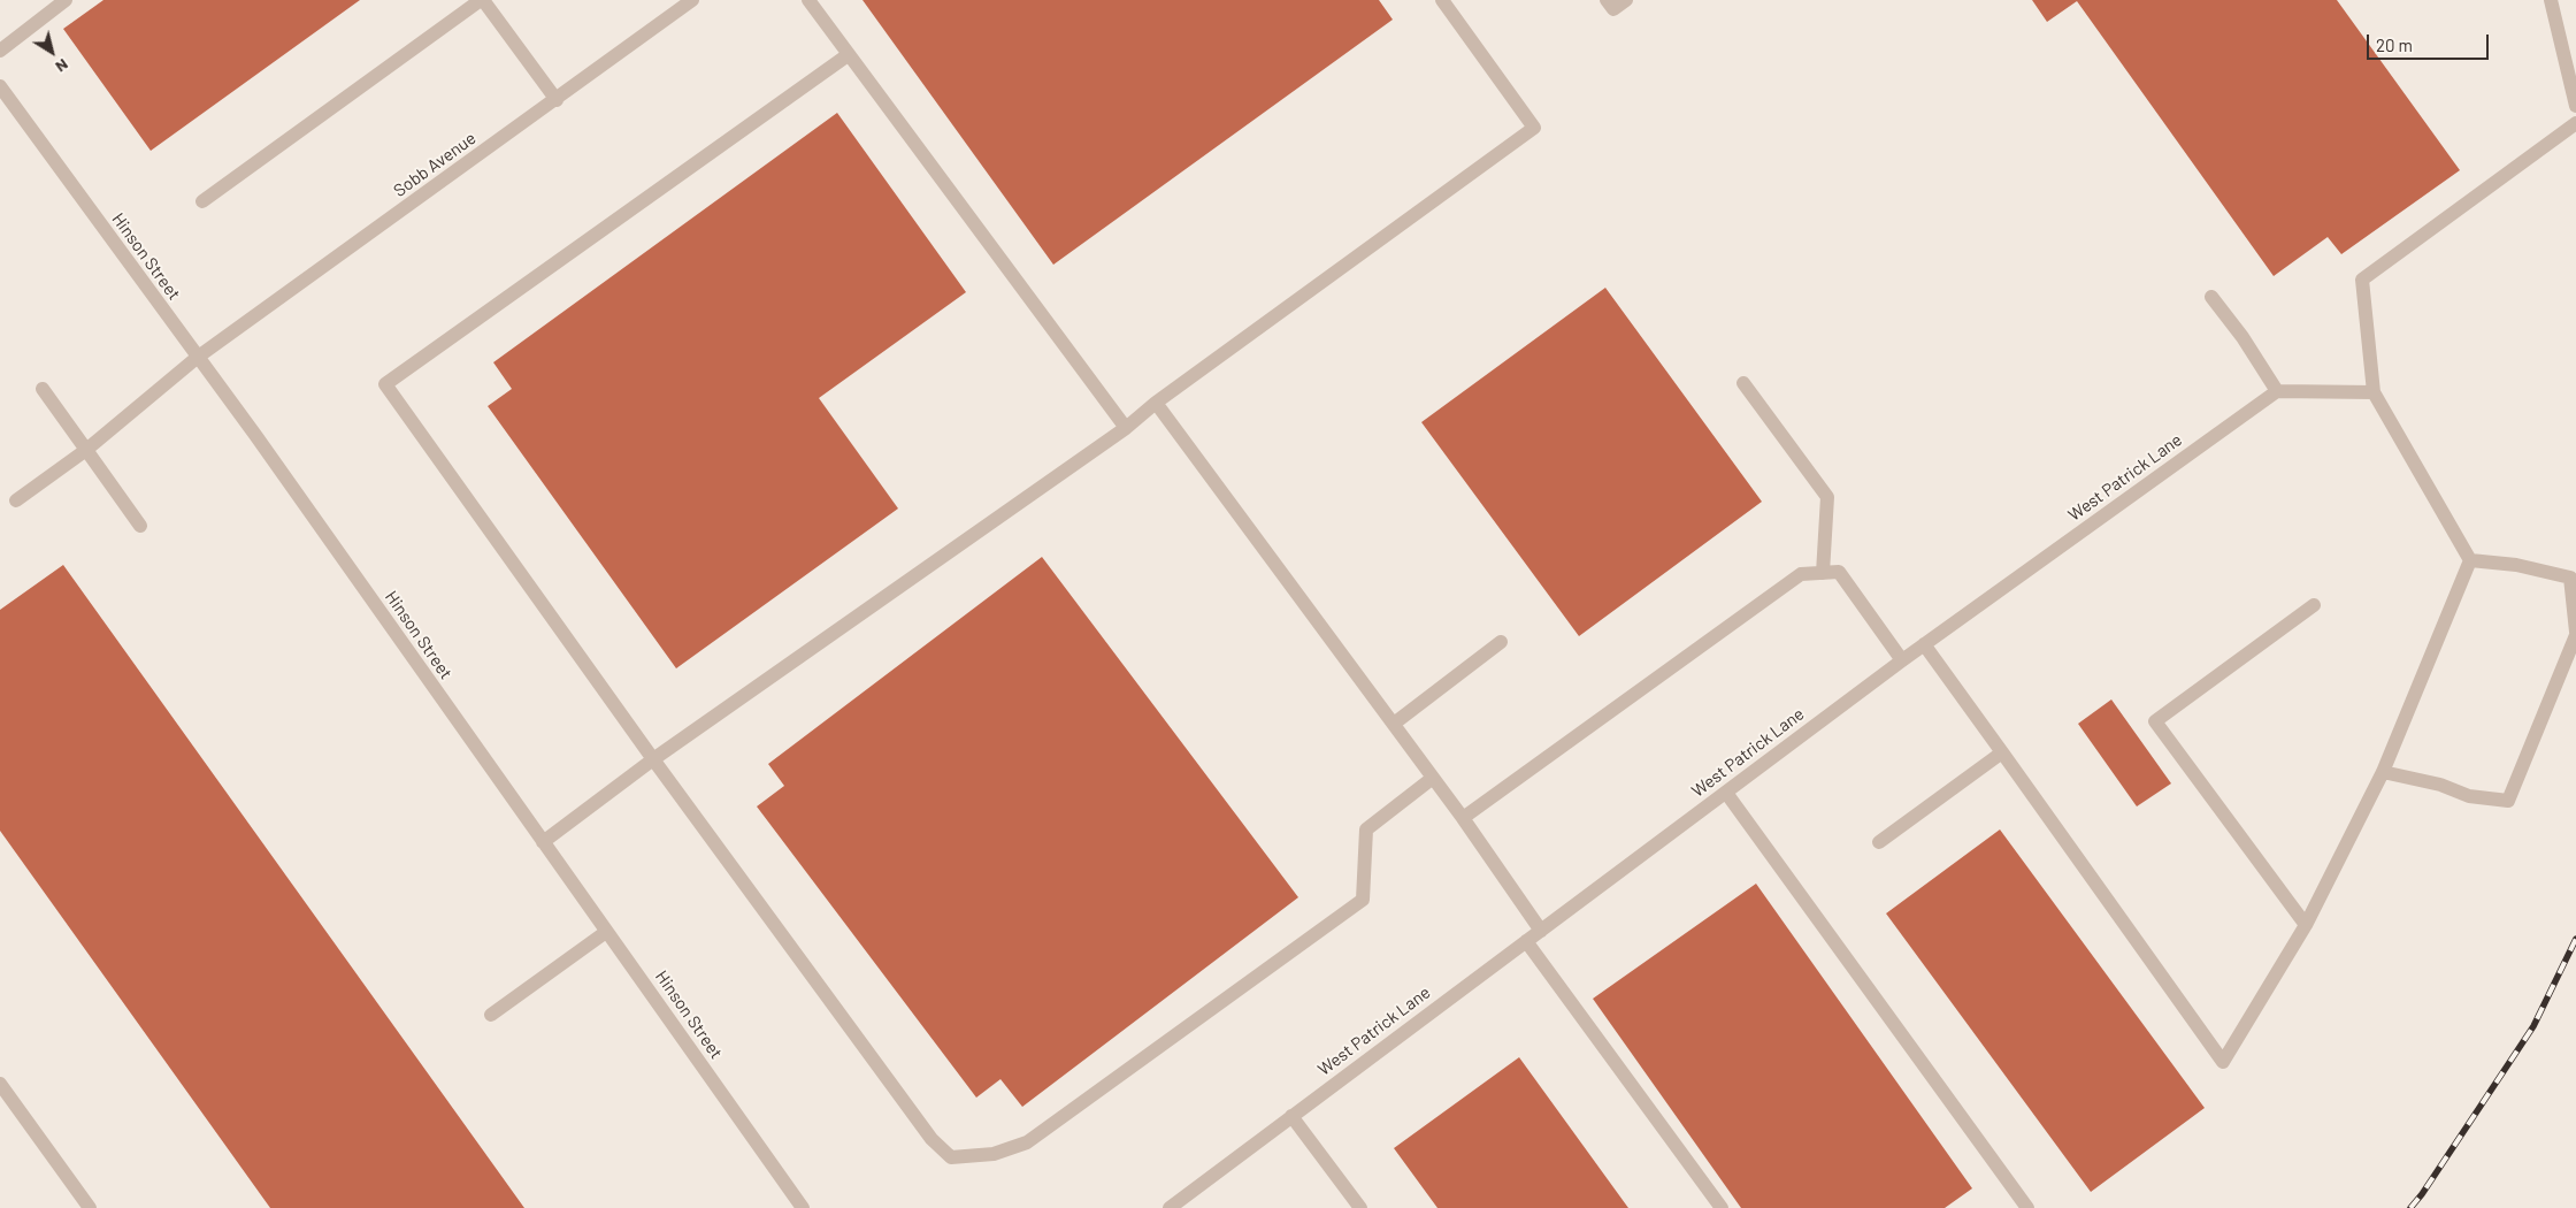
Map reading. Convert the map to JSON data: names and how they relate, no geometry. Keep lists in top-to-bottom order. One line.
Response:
{"streets":{"street":["Sobb Avenue","Hinson Street","West Patrick Lane"]},"crossings":[["Sobb Avenue","Hinson Street"]],"scale_bar":"20 m","north":"bottom right"}
